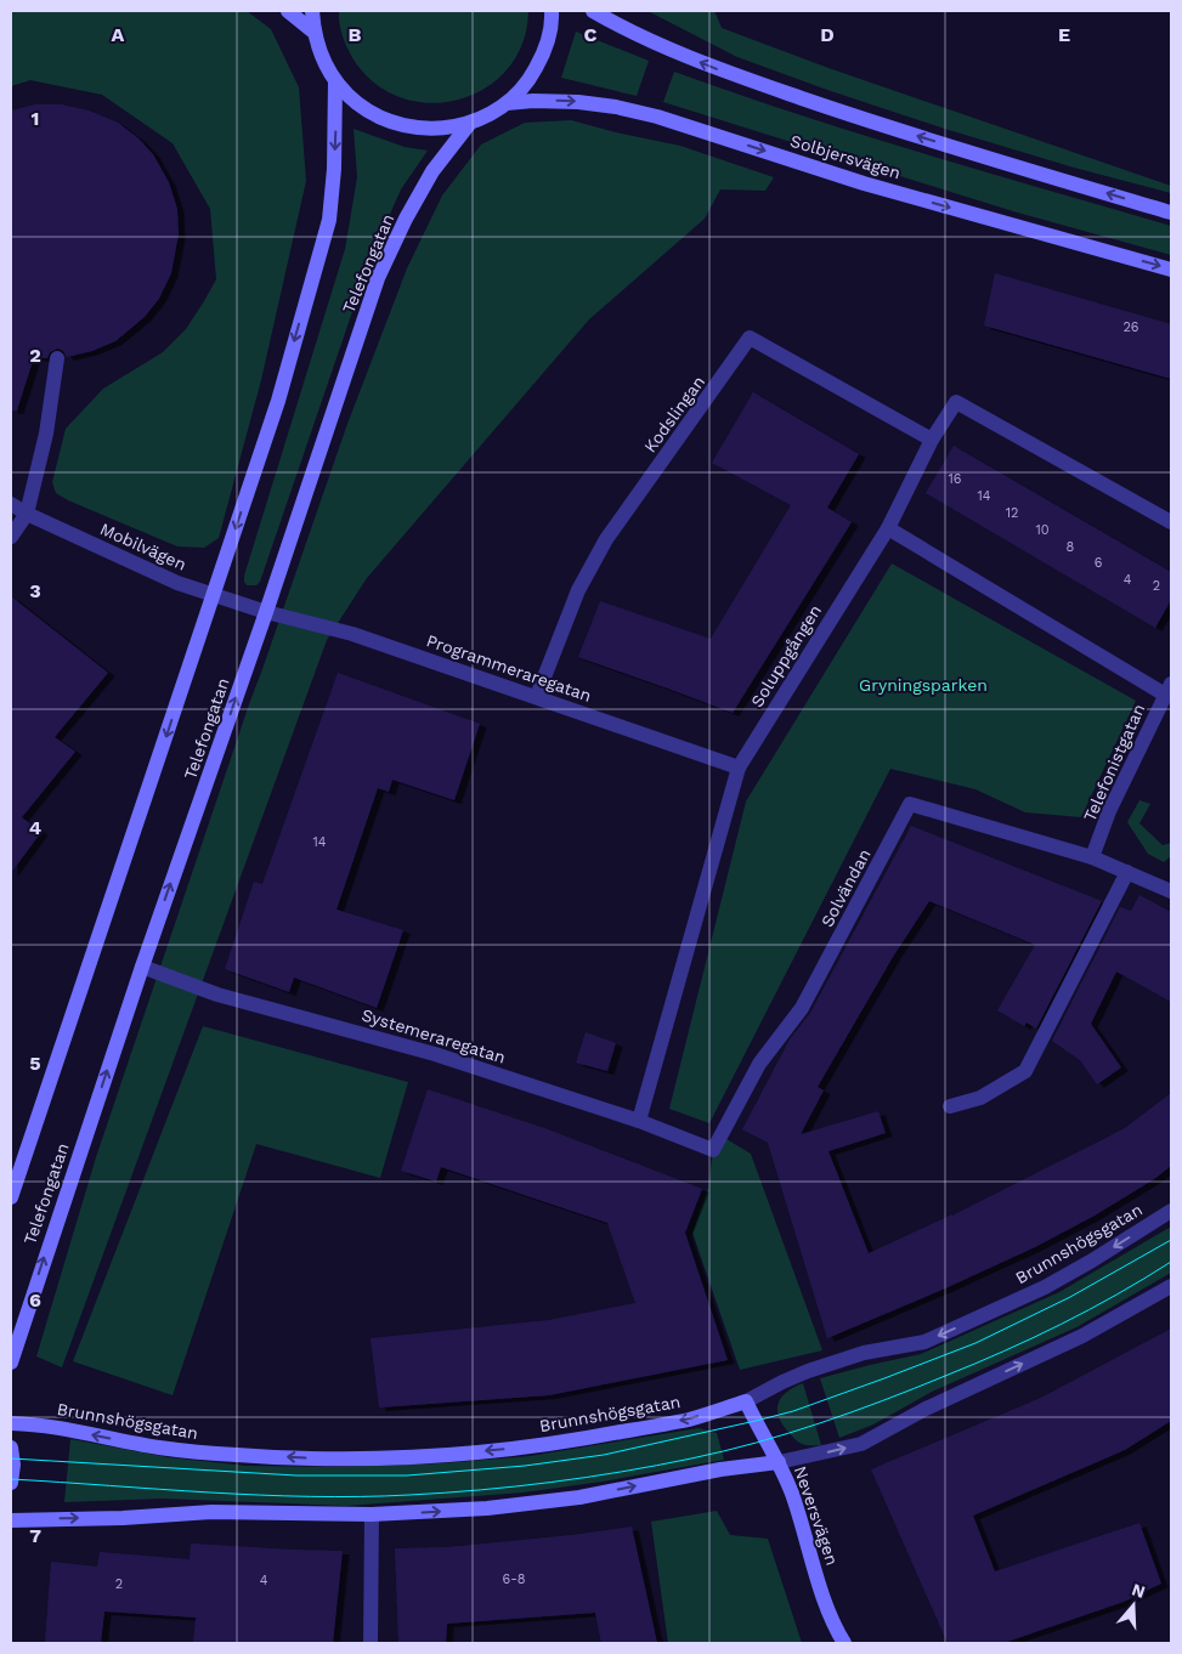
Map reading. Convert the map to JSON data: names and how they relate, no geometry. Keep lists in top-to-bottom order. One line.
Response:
{"streets":{"street":["Solbjersvägen","Telefongatan","Kodslingan","Mobilvägen","Soluppgången","Programmeraregatan","Telefonistgatan","Solvändan","Systemeraregatan","Brunnshögsgatan","Neversvägen"]},"crossings":[["Telefongatan","Mobilvägen"],["Telefongatan","Programmeraregatan"],["Telefongatan","Systemeraregatan"],["Kodslingan","Programmeraregatan"],["Mobilvägen","Programmeraregatan"],["Soluppgången","Programmeraregatan"],["Soluppgången","Systemeraregatan"],["Telefonistgatan","Solvändan"],["Solvändan","Systemeraregatan"],["Brunnshögsgatan","Neversvägen"]],"parks":["Gryningsparken"],"house_numbers":["26","16","14","12","10","8","6","4","2","14","6-8","4","2"],"north":"top","grid":{"columns":["A","B","C","D","E"],"rows":["1","2","3","4","5","6","7"]}}
